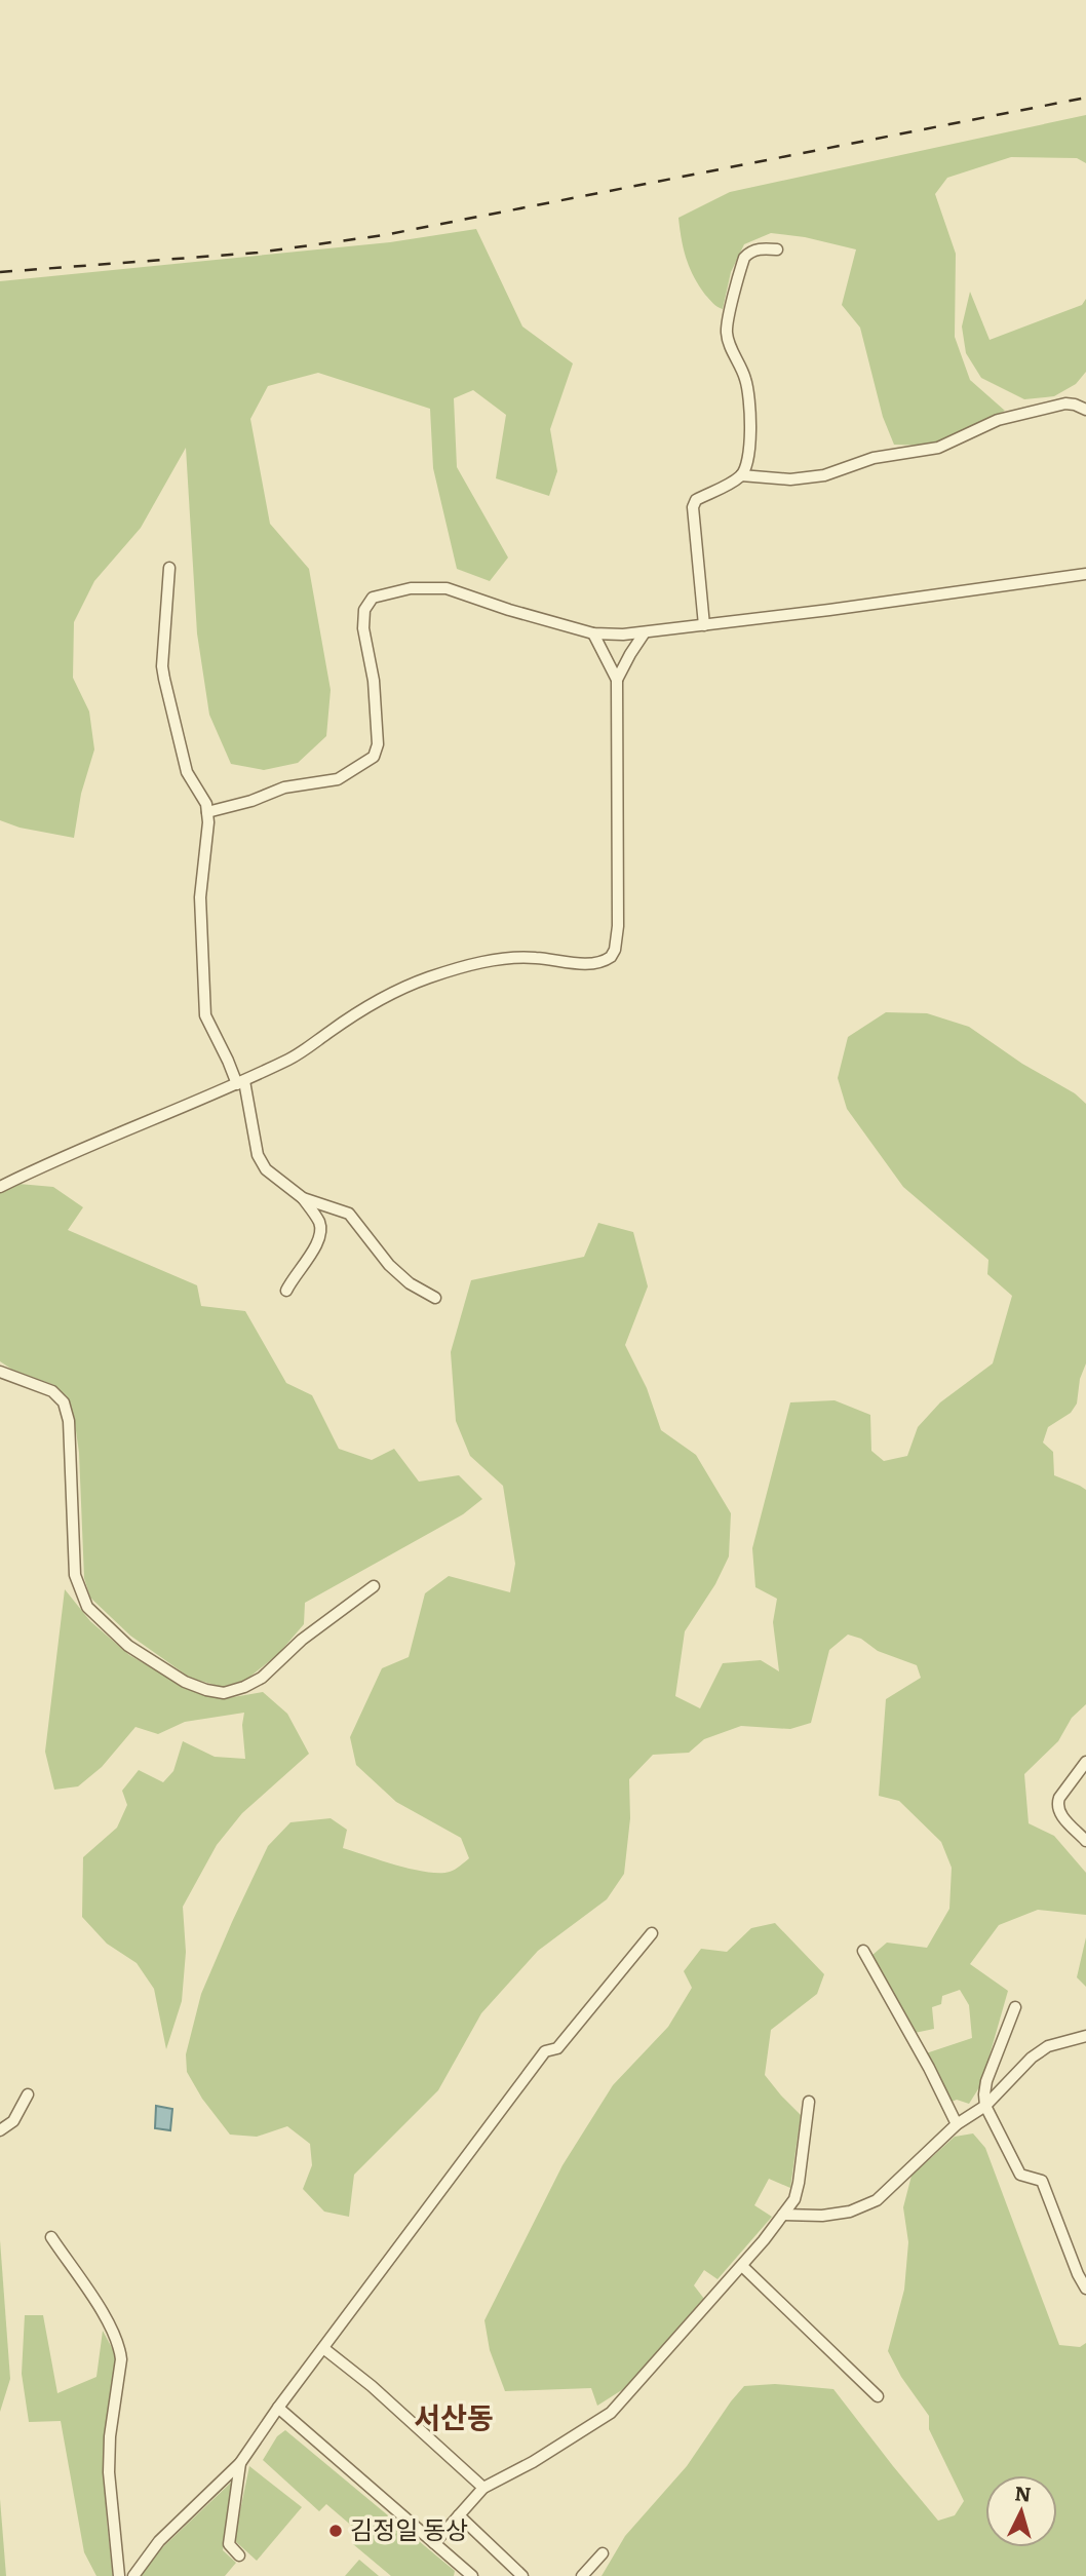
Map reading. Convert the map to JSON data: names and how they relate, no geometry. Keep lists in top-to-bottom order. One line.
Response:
{"districts":["서산동"],"places":["김정일 동상"],"north":"top"}
